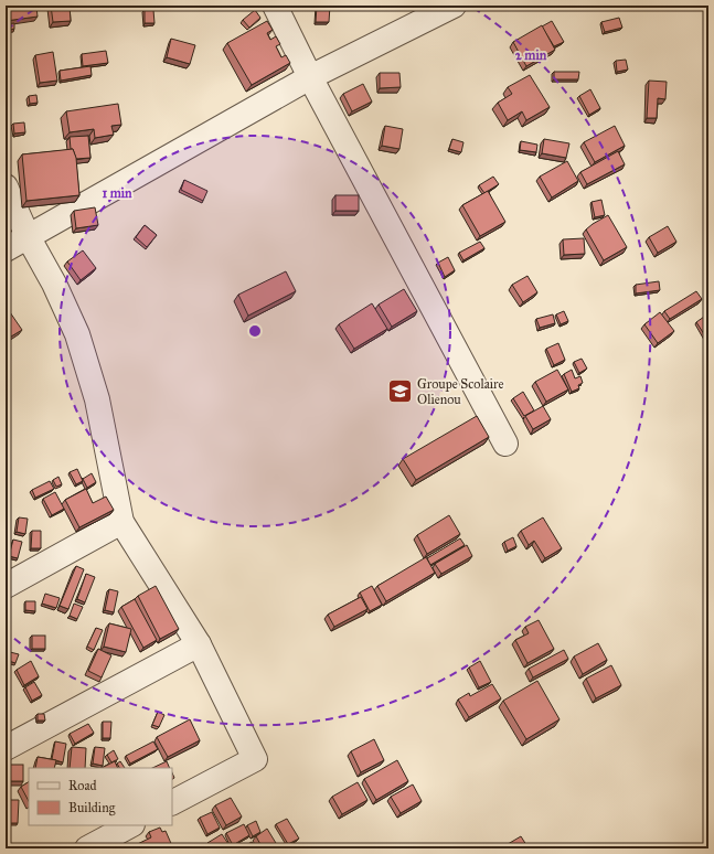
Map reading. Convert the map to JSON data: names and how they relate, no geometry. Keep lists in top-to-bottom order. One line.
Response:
{"places":{"school or university":["Groupe Scolaire Olienou"]},"legend":["Road","Building"],"rings":["2 min","1 min"]}
